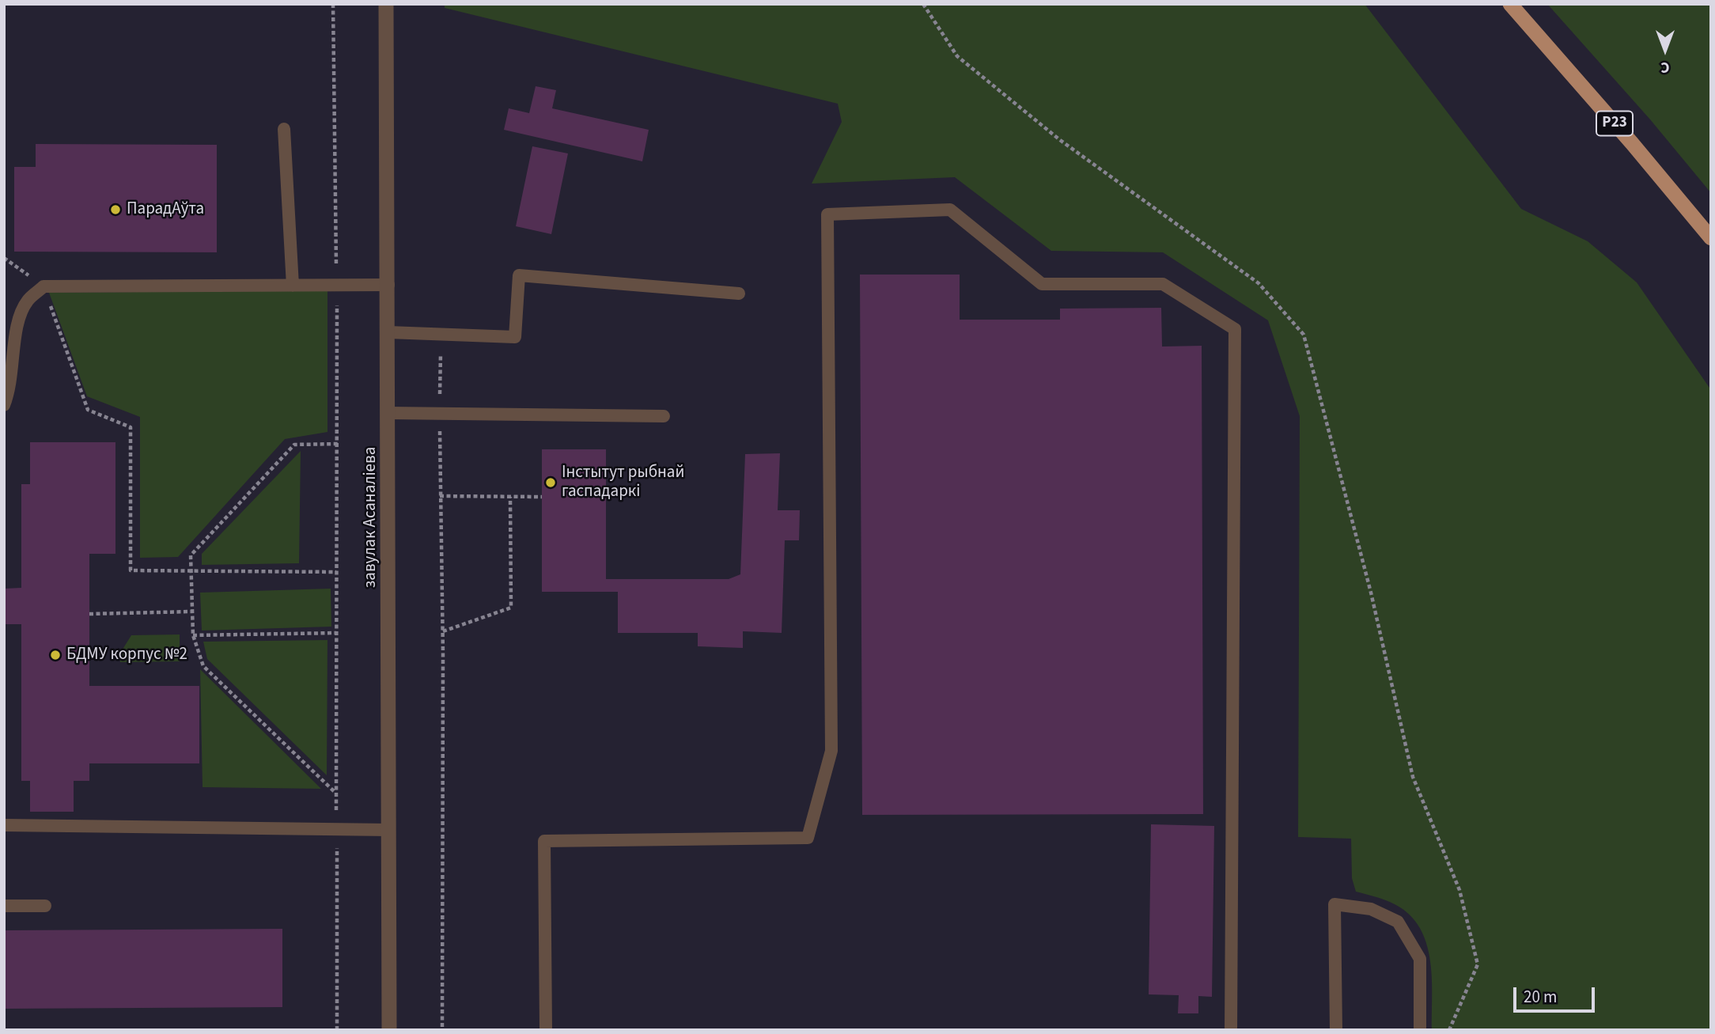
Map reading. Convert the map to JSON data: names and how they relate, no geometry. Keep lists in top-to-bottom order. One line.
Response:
{"streets":{"highway":["Р23"],"street":["завулак Асаналіева"]},"places":["ПарадАўта","Інстытут рыбнай гаспадаркі","БДМУ корпус №2"],"scale_bar":"20 m","north":"bottom"}
